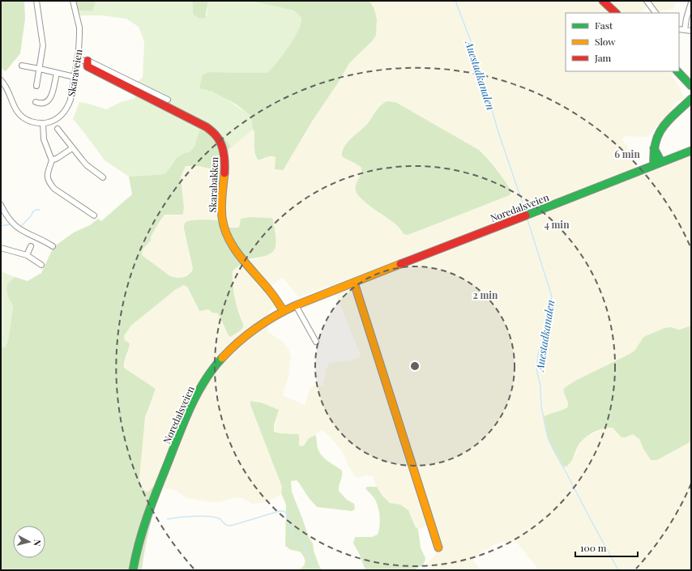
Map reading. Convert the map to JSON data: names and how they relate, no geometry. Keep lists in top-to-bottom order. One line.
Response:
{"streets":{"main road":["Skarabakken","Noredalsveien"],"street":["Skaraveien"]},"crossings":[["Skarabakken","Noredalsveien"]],"water":["Auestadkanalen"],"legend":["Fast","Slow","Jam"],"scale_bar":"100 m","north":"right","rings":["6 min","4 min","2 min"]}
